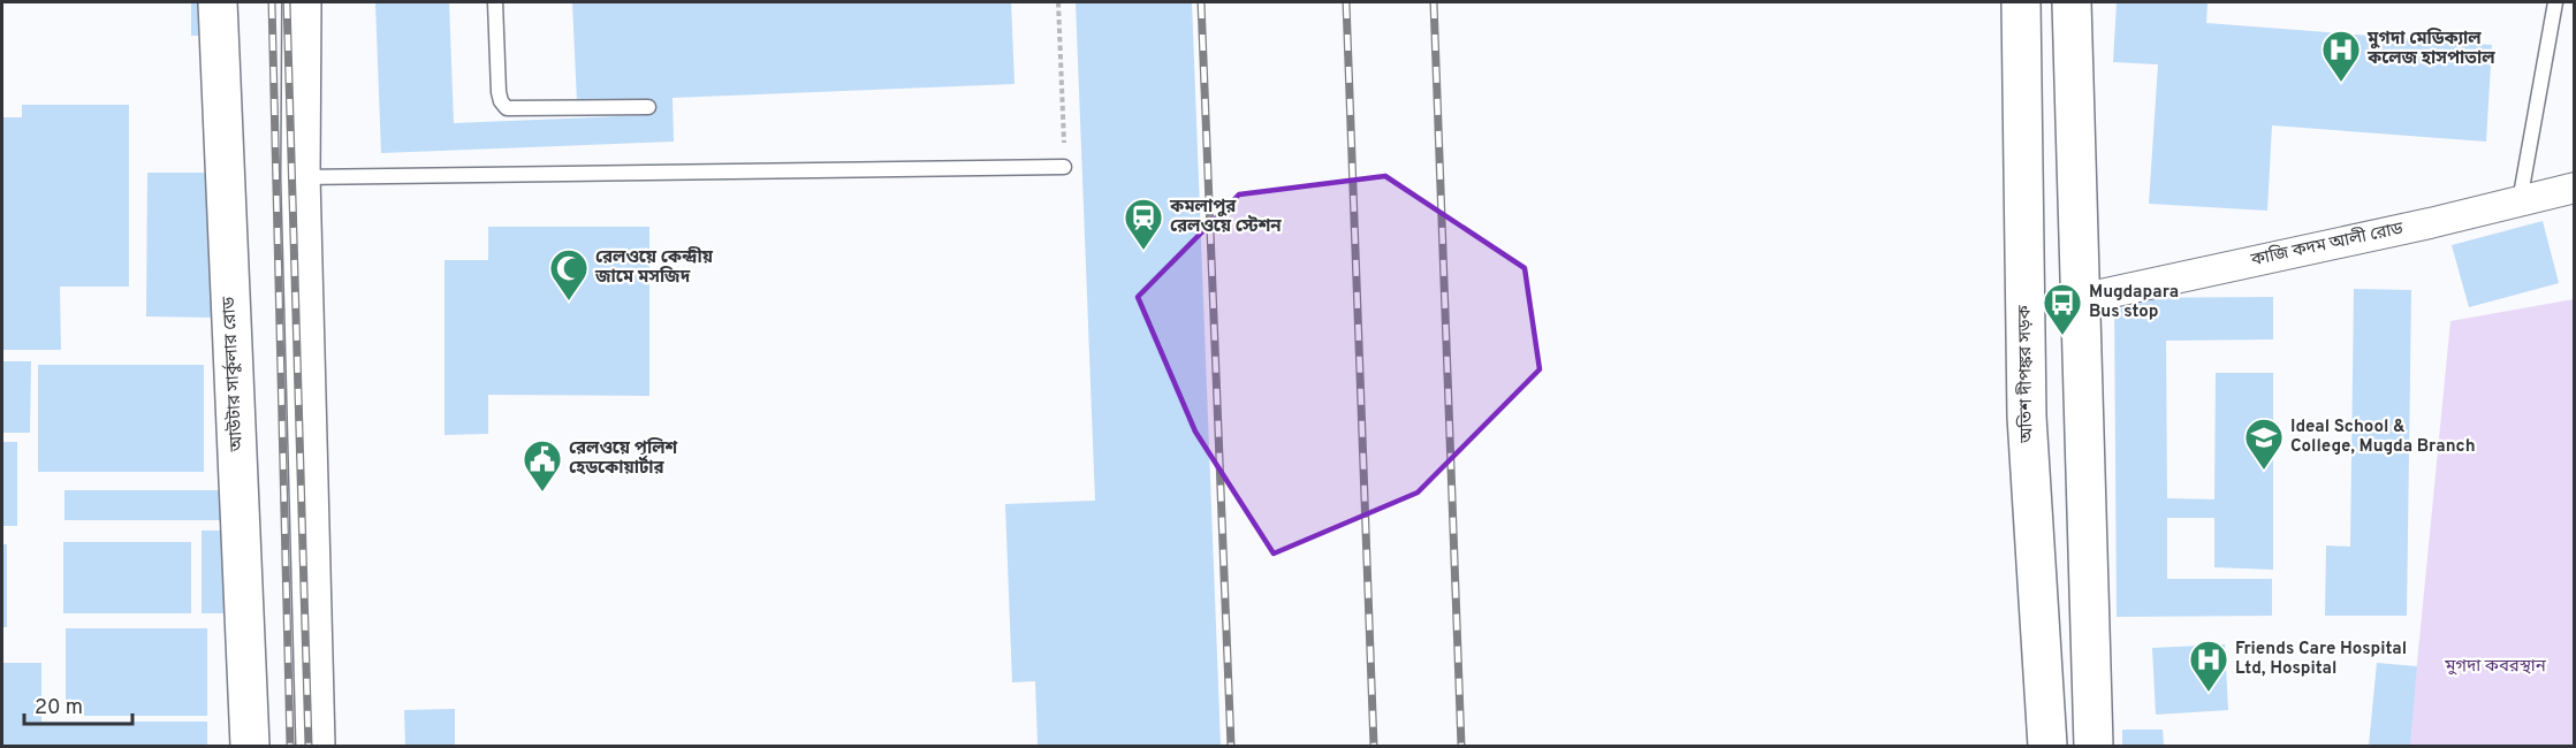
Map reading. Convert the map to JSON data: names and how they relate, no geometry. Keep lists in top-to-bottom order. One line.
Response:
{"streets":{"main road":["আউটার সার্কুলার রোড","অতিশ দীপঙ্কর সড়ক"],"street":["কাজি কদম আলী রোড"]},"parks":["মুগদা কবরস্থান"],"places":{"hospital":["মুগদা মেডিক্যাল কলেজ হাসপাতাল","Friends Care Hospital Ltd, Hospital"],"station":["কমলাপুর রেলওয়ে স্টেশন"],"mosque":["রেলওয়ে কেন্দ্রীয় জামে মসজিদ"],"bus stop":["Mugdapara Bus stop"],"school or university":["Ideal School & College, Mugda Branch"],"public building":["রেলওয়ে পুলিশ হেডকোয়ার্টার"]},"scale_bar":"20 m"}
